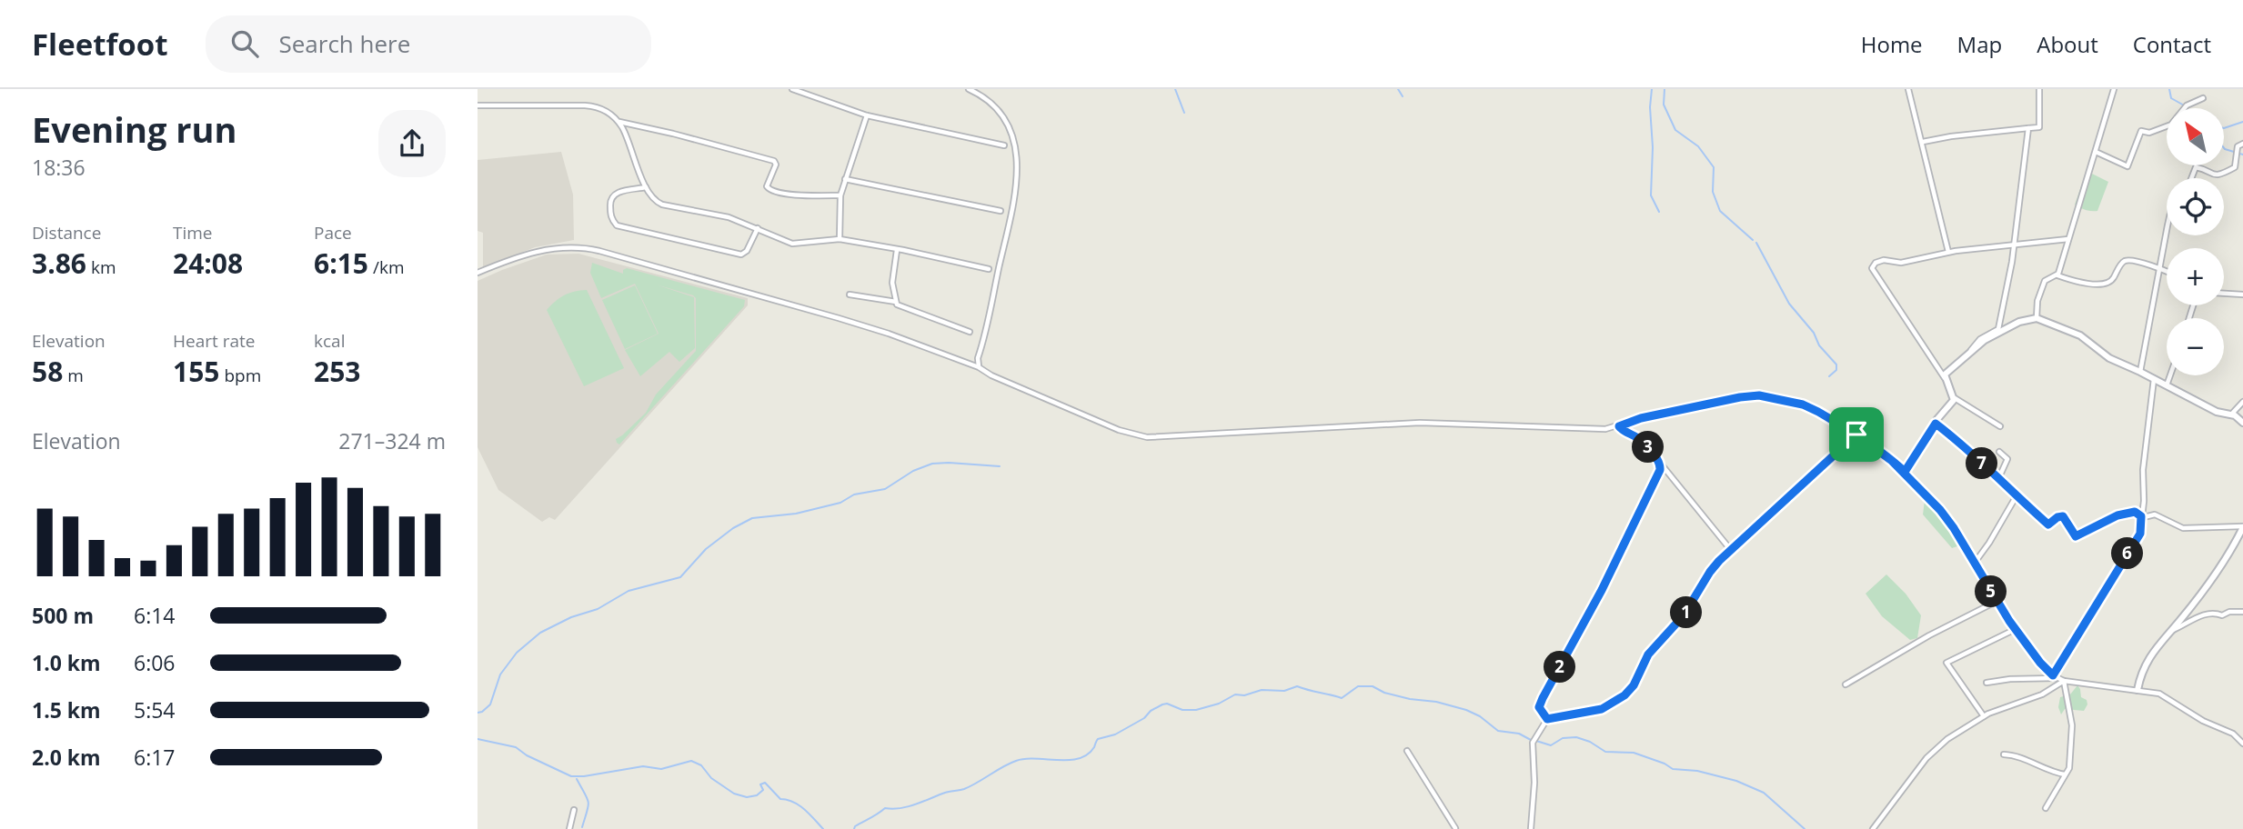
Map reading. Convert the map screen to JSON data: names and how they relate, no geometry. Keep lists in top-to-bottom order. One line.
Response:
{"north":"top left","page":{"header":"Fleetfoot","search":"Search here","nav":["Home","Map","About","Contact"],"heading":["Evening run","18:36"],"map_buttons":["+","−"],"stats":[["Distance","3.86 km"],["Time","24:08"],["Pace","6:15 /km"],["Elevation","58 m"],["Heart rate","155 bpm"],["kcal","253"]],"chart":["Elevation","271–324 m"],"pins":["3","7","6","5","1","2"],"list":[{"name":"500 m","note":"6:14"},{"name":"1.0 km","note":"6:06"},{"name":"1.5 km","note":"5:54"},{"name":"2.0 km","note":"6:17"}]}}
